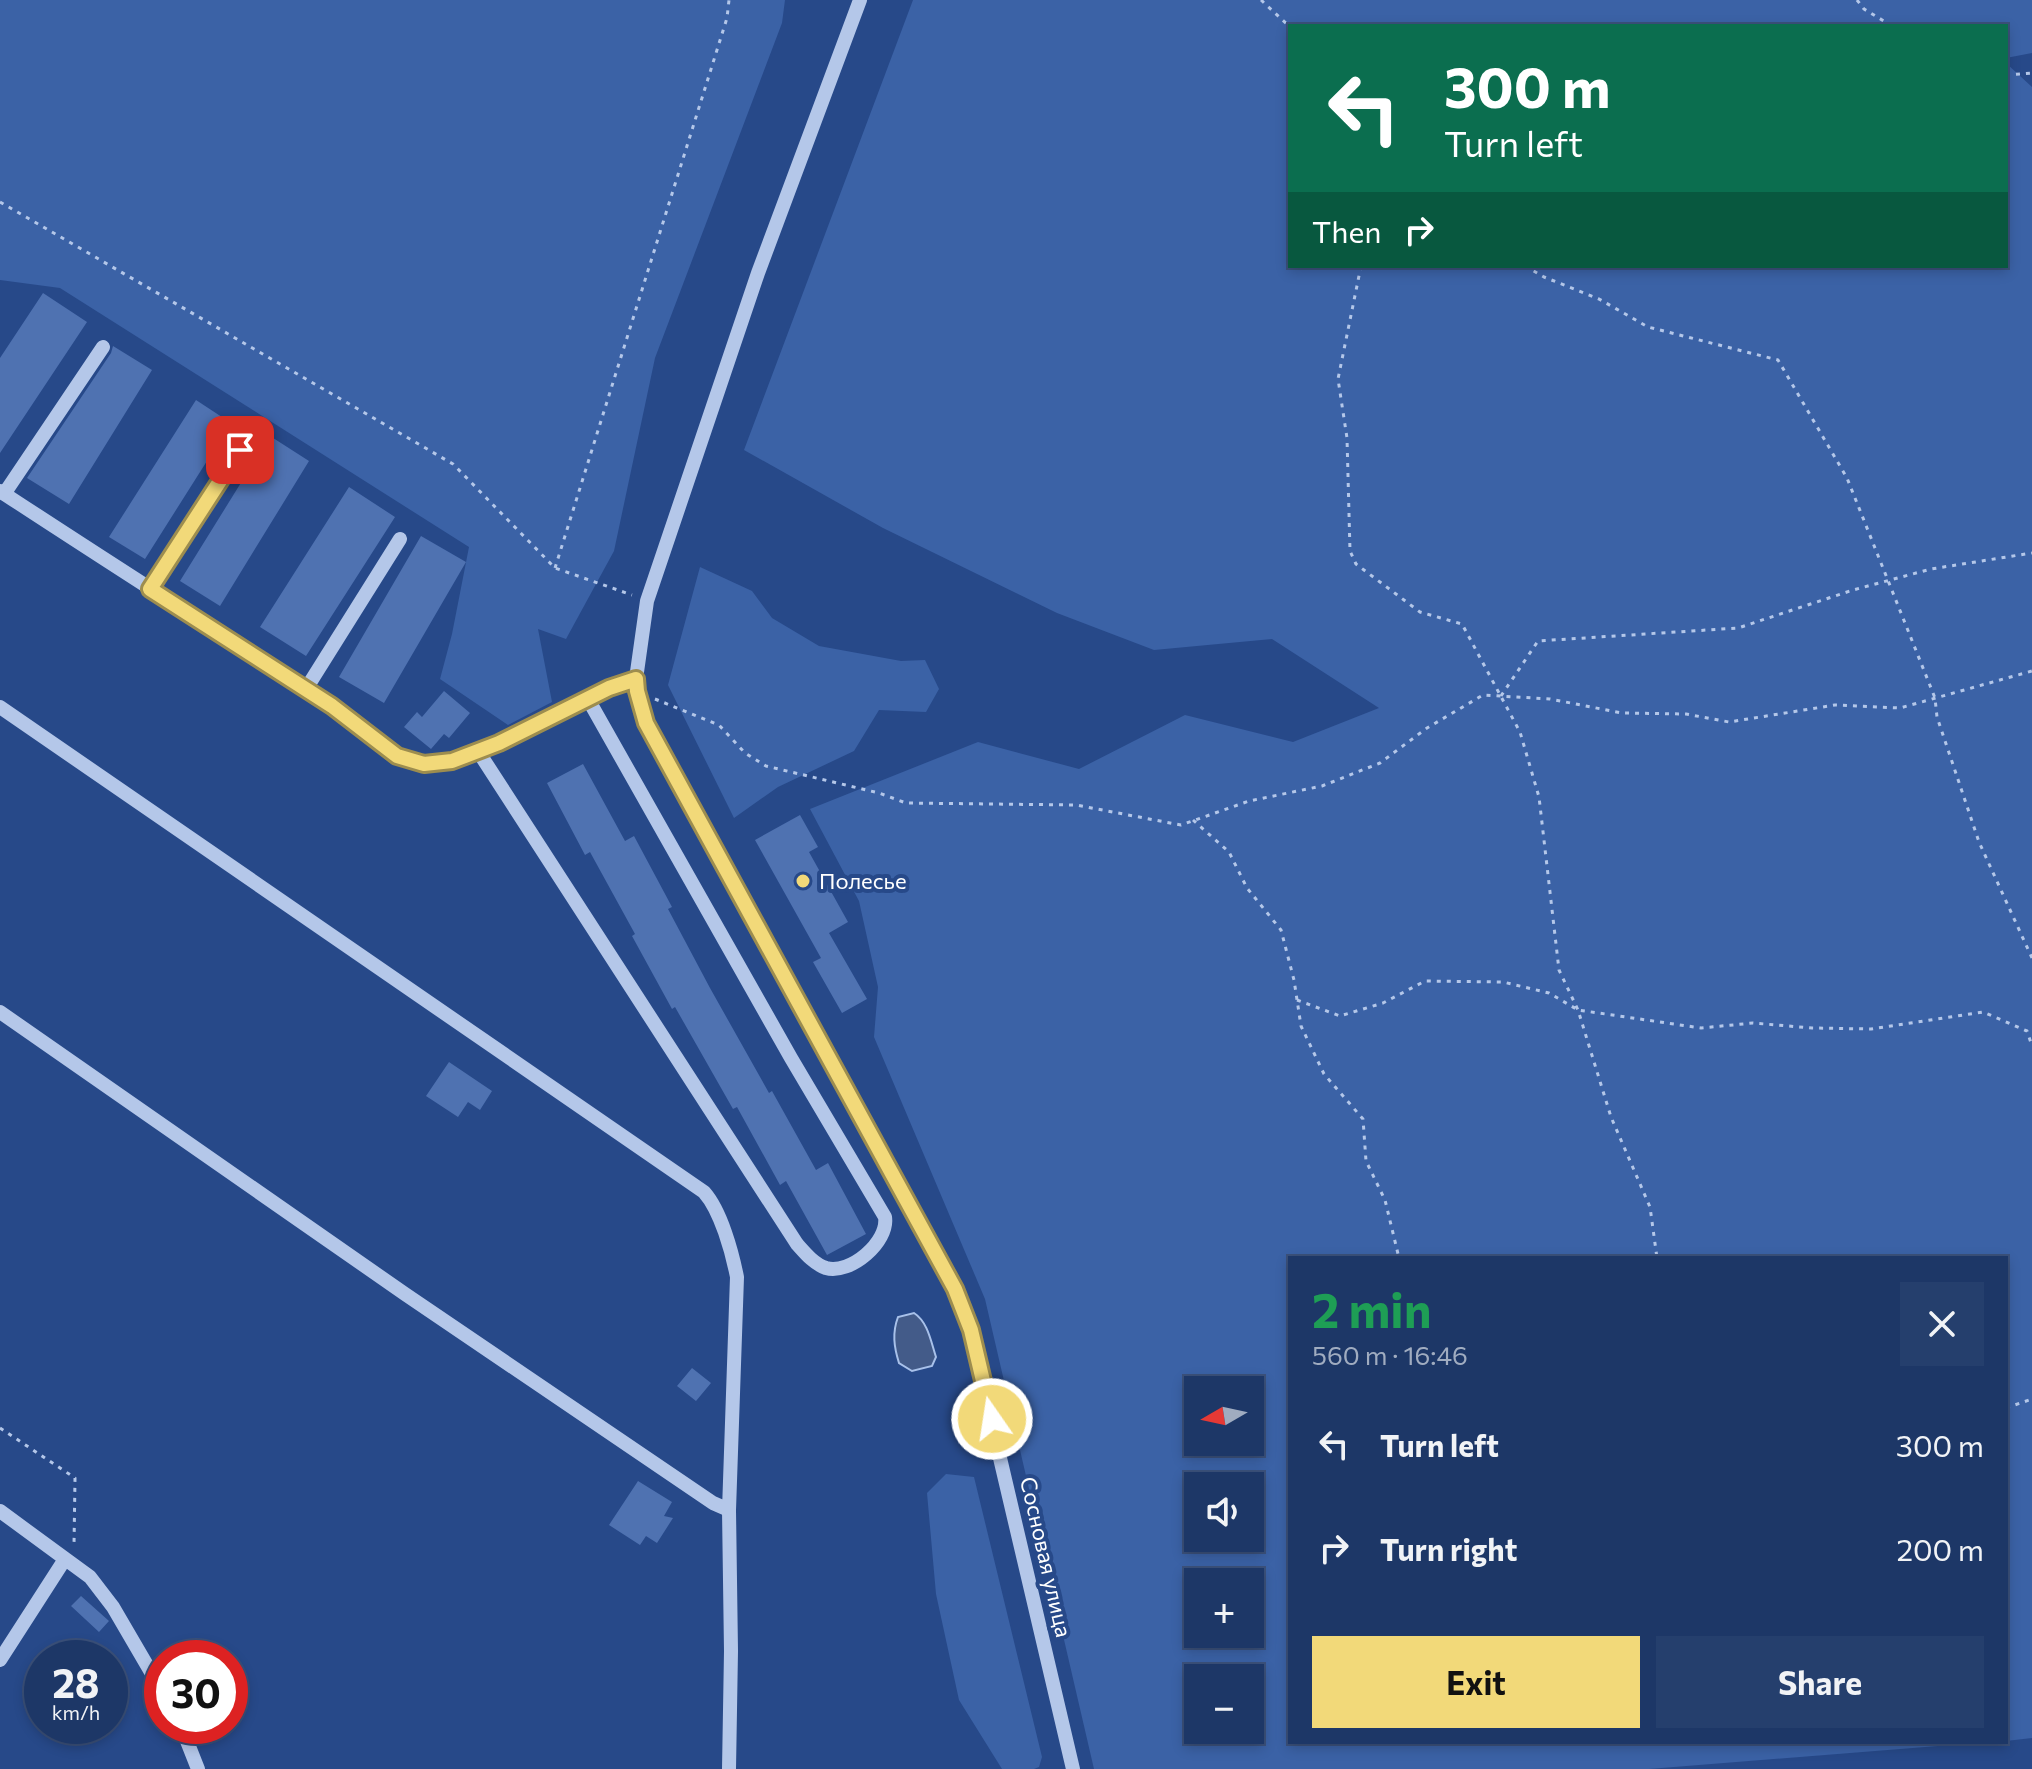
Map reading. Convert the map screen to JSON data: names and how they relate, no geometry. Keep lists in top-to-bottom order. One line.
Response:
{"streets":{"street":["Сосновая улица"]},"places":["Полесье"],"north":"left","page":{"turn":["300 m","Turn left"],"then":"Then","heading":["2 min","560 m · 16:46"],"map_buttons":["+","−"],"list":[{"name":"Turn left","value":"300 m"},{"name":"Turn right","value":"200 m"}],"buttons":["Exit","Share"],"speed":"28 km/h","limit":"30"}}
